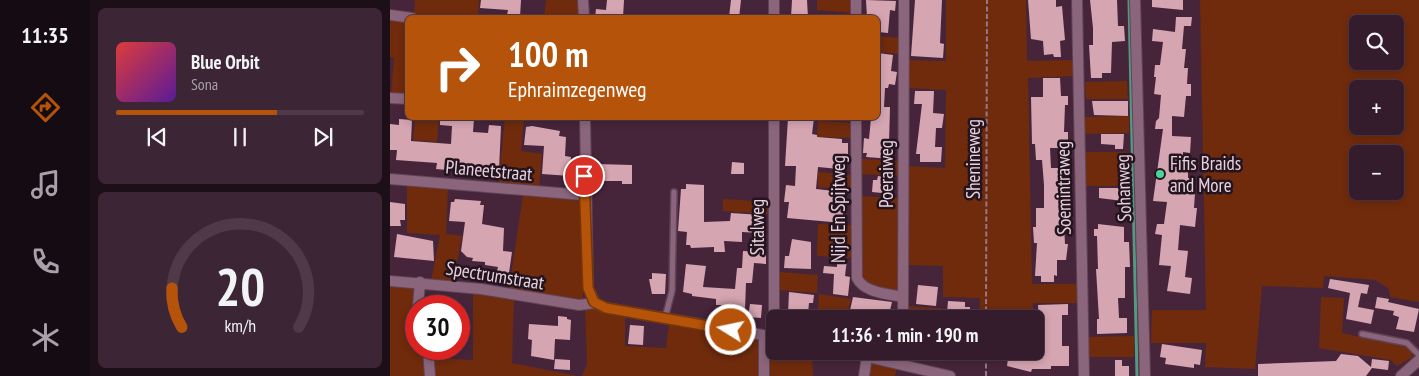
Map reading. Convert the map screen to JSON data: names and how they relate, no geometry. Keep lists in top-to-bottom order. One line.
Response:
{"streets":{"street":["Planeetstraat","Poeraiweg","Soemintraweg","Sohanweg","Nijd En Spijtweg","Sitalweg","Spectrumstraat"],"path":["Shenineweg"]},"crossings":[["Poeraiweg","Nijd En Spijtweg"]],"places":["Fifis Braids and More"],"page":{"tabs":"11:35","map_buttons":["+","−"],"turn":["100 m","Ephraimzegenweg"],"song":["Blue Orbit","Sona"],"limit":"30","trip":"11:36 · 1 min · 190 m","gauge":["20","km/h"]}}
